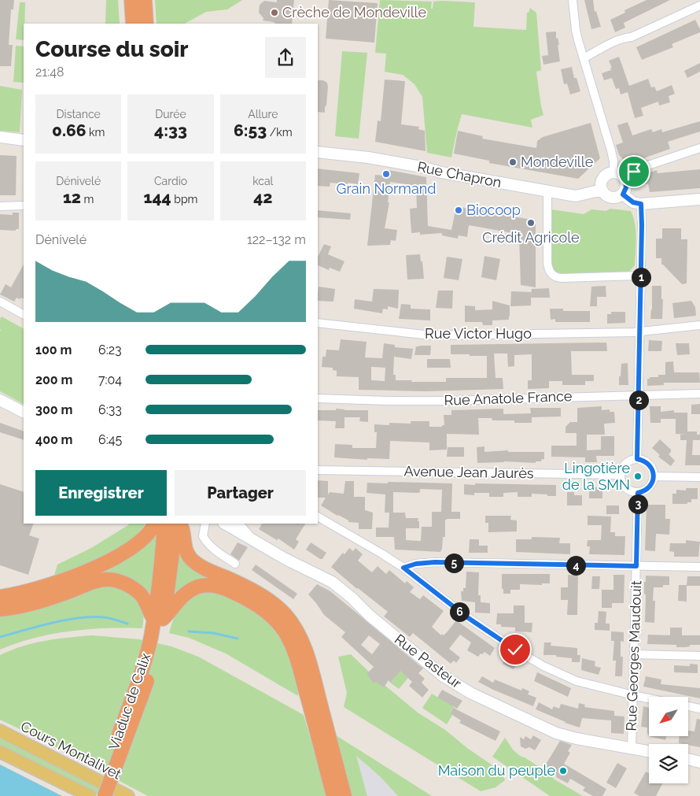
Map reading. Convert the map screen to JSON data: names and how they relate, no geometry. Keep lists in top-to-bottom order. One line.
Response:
{"streets":{"highway":["Viaduc de Calix"],"main road":["Rue Chapron","Rue Pasteur","Cours Montalivet"],"street":["Rue Victor Hugo","Rue Anatole France","Avenue Jean Jaurès","Rue Georges Maudouit"]},"crossings":[["Avenue Jean Jaurès","Rue Georges Maudouit"],["Rue Georges Maudouit","Rue Pasteur"]],"places":["Crèche de Mondeville","Mondeville","Grain Normand","Biocoop","Crédit Agricole","Lingotière de la SMN","Maison du peuple"],"north":"bottom left","page":{"heading":["Course du soir","21:48"],"stats":[["Distance","0.66 km"],["Durée","4:33"],["Allure","6:53 /km"],["Dénivelé","12 m"],["Cardio","144 bpm"],["kcal","42"]],"chart":["Dénivelé","122–132 m"],"pins":["1","2","3","5","4","6"],"list":[{"name":"100 m","note":"6:23"},{"name":"200 m","note":"7:04"},{"name":"300 m","note":"6:33"},{"name":"400 m","note":"6:45"}],"buttons":["Enregistrer","Partager"]}}
